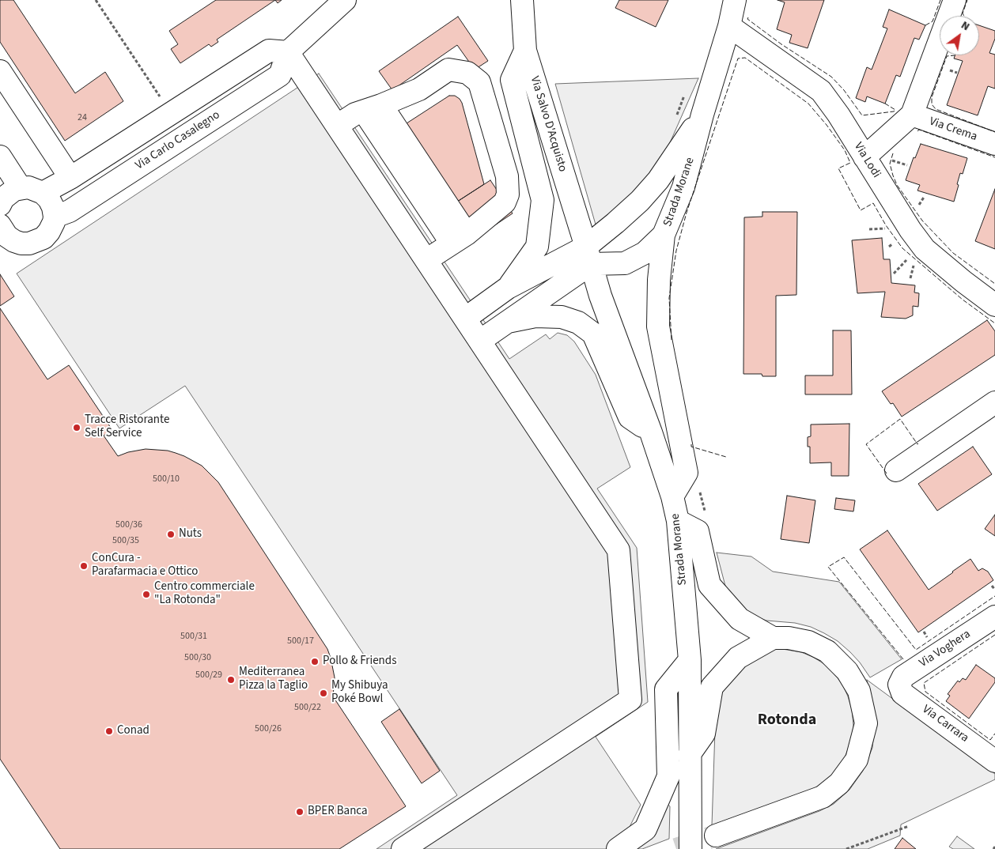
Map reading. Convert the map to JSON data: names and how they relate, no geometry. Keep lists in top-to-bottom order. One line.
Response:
{"streets":{"street":["Via Salvo D'Acquisto","Via Crema","Via Carlo Casalegno","Via Lodi","Strada Morane","Via Voghera","Via Carrara"]},"crossings":[["Via Salvo D'Acquisto","Strada Morane"],["Via Lodi","Strada Morane"],["Via Voghera","Via Carrara"]],"districts":["Rotonda"],"places":["Tracce Ristorante Self Service","Nuts","ConCura - Parafarmacia e Ottico","Centro commerciale \"La Rotonda\"","Pollo & Friends","Mediterranea Pizza la Taglio","My Shibuya Poké Bowl","Conad","BPER Banca"],"house_numbers":["24","500/10","500/36","500/35","500/31","500/17","500/30","500/29","500/22","500/26"],"north":"top right"}
